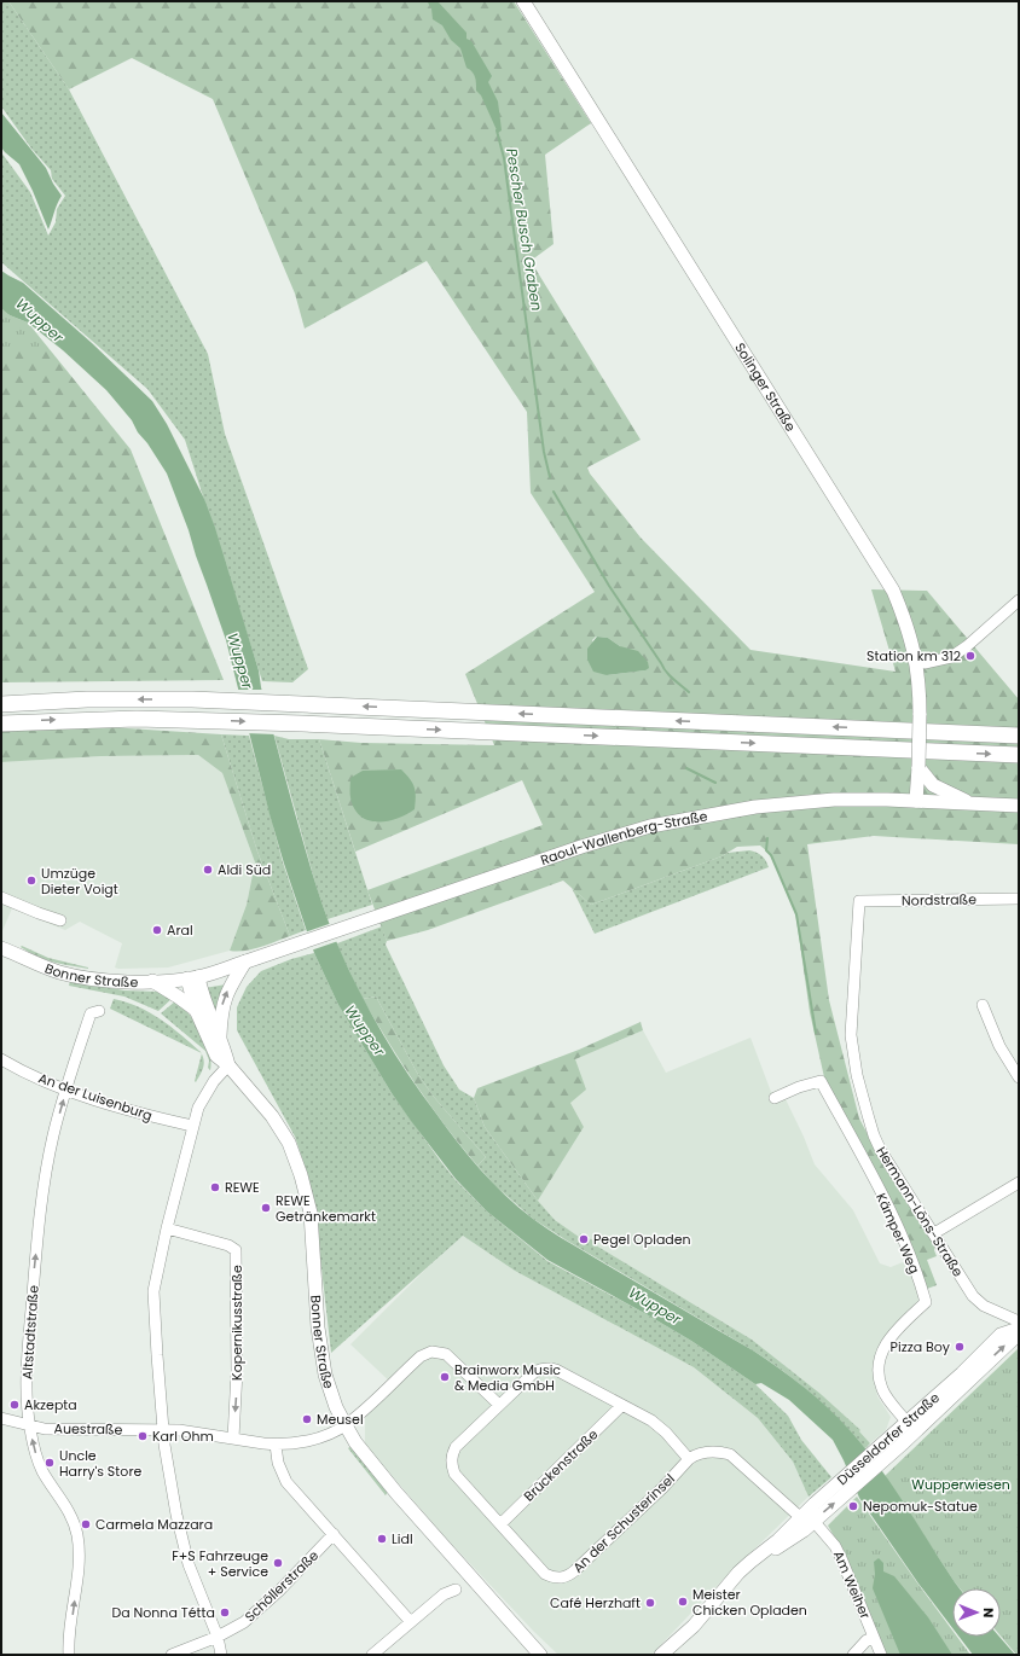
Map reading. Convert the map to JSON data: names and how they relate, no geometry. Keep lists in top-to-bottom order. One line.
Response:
{"streets":{"main road":["Solinger Straße","Raoul-Wallenberg-Straße","Bonner Straße","Düsseldorfer Straße"],"street":["Nordstraße","An der Luisenburg","Hermann-Löns-Straße","Kämper Weg","Kopernikusstraße","Altstadtstraße","Auestraße","Brückenstraße","An der Schusterinsel","Am Weiher","Schöllerstraße"]},"crossings":[["Solinger Straße","Raoul-Wallenberg-Straße"],["Raoul-Wallenberg-Straße","Bonner Straße"],["Nordstraße","Hermann-Löns-Straße"],["Bonner Straße","Auestraße"],["An der Luisenburg","Altstadtstraße"],["Kämper Weg","Düsseldorfer Straße"],["Kopernikusstraße","Auestraße"],["Altstadtstraße","Auestraße"],["Düsseldorfer Straße","Am Weiher"],["Brückenstraße","An der Schusterinsel"]],"one_way":["Altstadtstraße"],"water":["Pescher Busch Graben","Wupper"],"parks":["Wupperwiesen"],"places":["Station km 312","Aldi Süd","Umzüge Dieter Voigt","Aral","REWE","REWE Getränkemarkt","Pegel Opladen","Pizza Boy","Brainworx Music & Media GmbH","Akzepta","Meusel","Karl Ohm","Uncle Harry's Store","Nepomuk-Statue","Carmela Mazzara","Lidl","F+S Fahrzeuge + Service","Meister Chicken Opladen","Café Herzhaft","Da Nonna Tétta"],"north":"right"}
